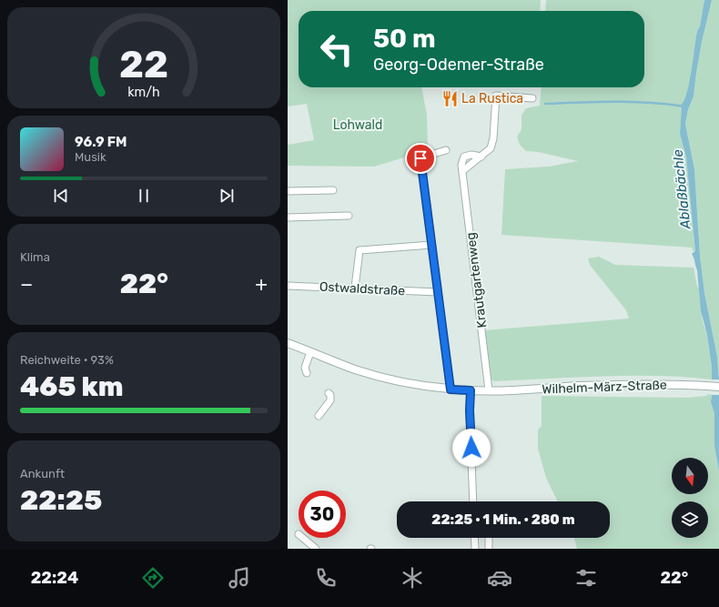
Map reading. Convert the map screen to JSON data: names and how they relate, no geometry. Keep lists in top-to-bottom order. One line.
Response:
{"streets":{"street":["Krautgartenweg","Ostwaldstraße","Wilhelm-März-Straße"]},"crossings":[["Krautgartenweg","Wilhelm-März-Straße"]],"water":["Ablaßbächle"],"parks":["Lohwald"],"places":{"restaurant":["La Rustica"]},"north":"bottom","page":{"turn":["50 m","Georg-Odemer-Straße"],"song":["96.9 FM","Musik"],"tile":["Klima",["Reichweite · 93%","465 km"],["Ankunft","22:25"]],"heat":["−","22°","+"],"limit":"30","trip":"22:25 · 1 Min. · 280 m","tabs":["22:24","22°"],"gauge":["22","km/h"]}}
